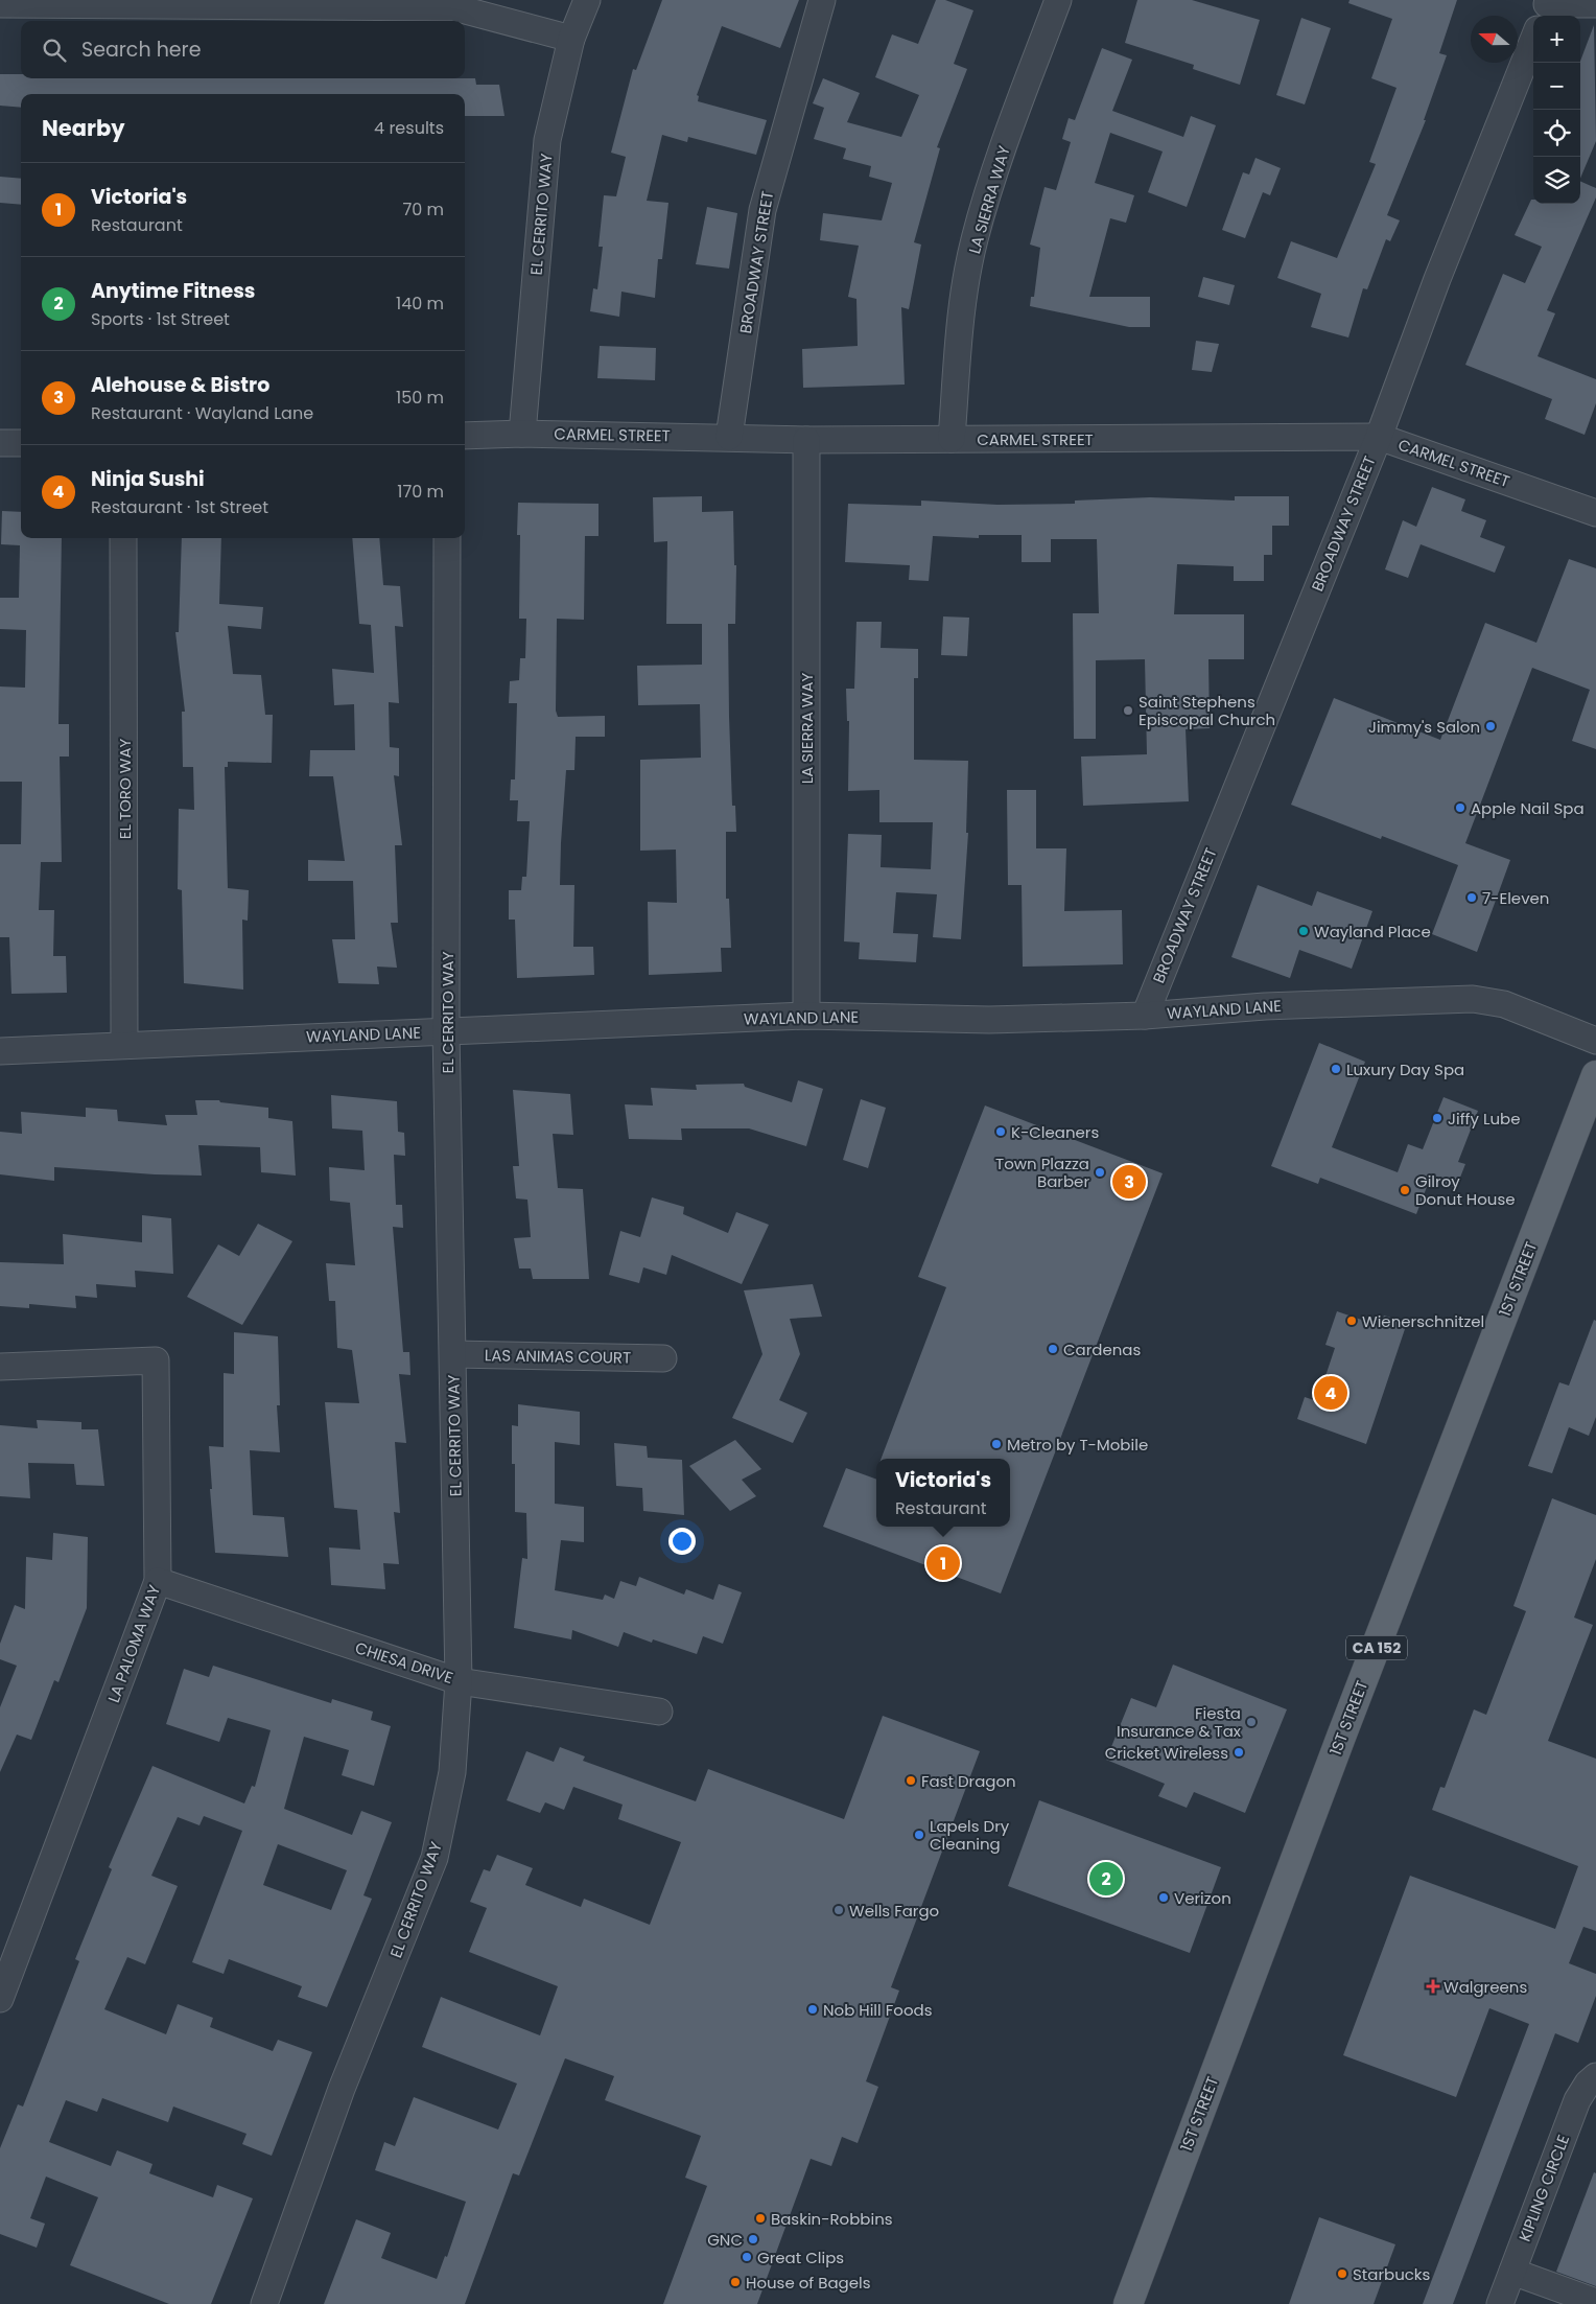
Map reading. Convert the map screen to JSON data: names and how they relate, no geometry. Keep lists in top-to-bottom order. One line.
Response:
{"streets":{"main road":["1ST STREET","CA 152"],"street":["LA SIERRA WAY","EL CERRITO WAY","BROADWAY STREET","CARMEL STREET","EL TORO WAY","WAYLAND LANE","LAS ANIMAS COURT","LA PALOMA WAY","CHIESA DRIVE","KIPLING CIRCLE"]},"crossings":[["LA SIERRA WAY","CARMEL STREET"],["LA SIERRA WAY","WAYLAND LANE"],["EL CERRITO WAY","CARMEL STREET"],["EL CERRITO WAY","WAYLAND LANE"],["EL CERRITO WAY","LAS ANIMAS COURT"],["EL CERRITO WAY","CHIESA DRIVE"],["BROADWAY STREET","CARMEL STREET"],["BROADWAY STREET","WAYLAND LANE"],["EL TORO WAY","WAYLAND LANE"],["LA PALOMA WAY","CHIESA DRIVE"]],"places":{"other":["Saint Stephens Episcopal Church","Jimmy's Salon","Apple Nail Spa","7-Eleven","Wayland Place","Luxury Day Spa","Jiffy Lube","K-Cleaners","Town Plazza Barber","Gilroy Donut House","Wienerschnitzel","Cardenas","Metro by T-Mobile","Fiesta Insurance & Tax","Cricket Wireless","Fast Dragon","Lapels Dry Cleaning","Verizon","Wells Fargo","Nob Hill Foods","Baskin-Robbins","GNC","Great Clips","Starbucks","House of Bagels"],"health":["Walgreens"]},"north":"left","page":{"map_buttons":["+","−"],"search":"Search here","heading":["Nearby","4 results"],"list":[{"mark":"1","name":"Victoria's","note":"Restaurant","value":"70 m"},{"mark":"2","name":"Anytime Fitness","note":"Sports · 1st Street","value":"140 m"},{"mark":"3","name":"Alehouse & Bistro","note":"Restaurant · Wayland Lane","value":"150 m"},{"mark":"4","name":"Ninja Sushi","note":"Restaurant · 1st Street","value":"170 m"}],"pins":["3","4","1","2"],"popup":["Victoria's","Restaurant"]}}
